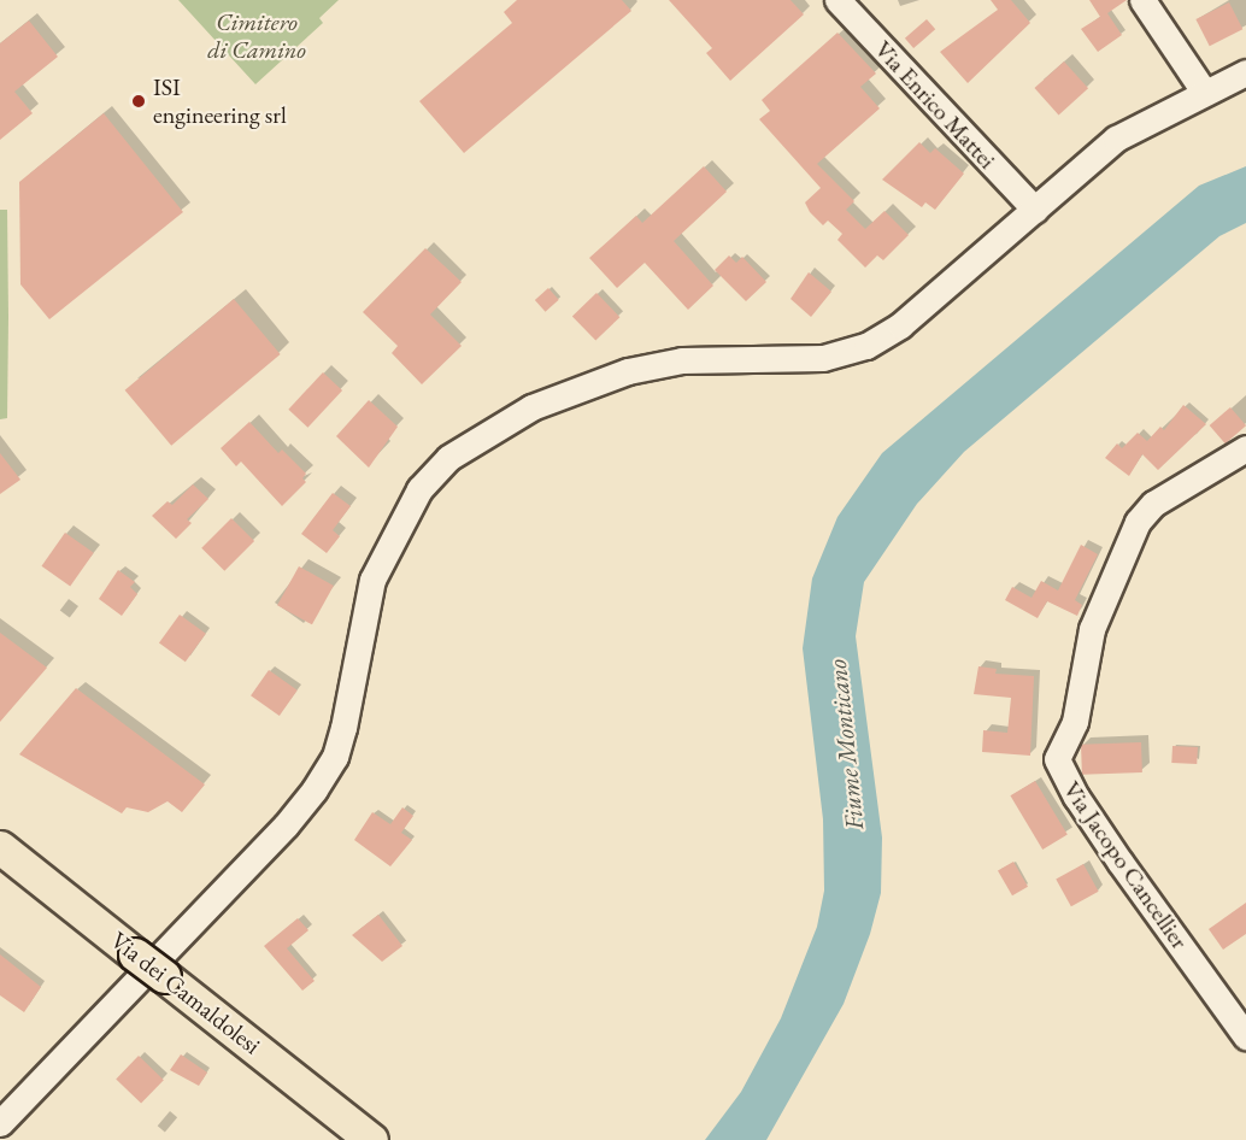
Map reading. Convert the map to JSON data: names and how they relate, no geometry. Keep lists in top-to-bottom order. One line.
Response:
{"streets":{"main road":["Via dei Camaldolesi"],"street":["Via Enrico Mattei","Via Jacopo Cancellier"]},"water":["Fiume Monticano"],"parks":["Cimitero di Camino"],"places":["ISI engineering srl"]}
